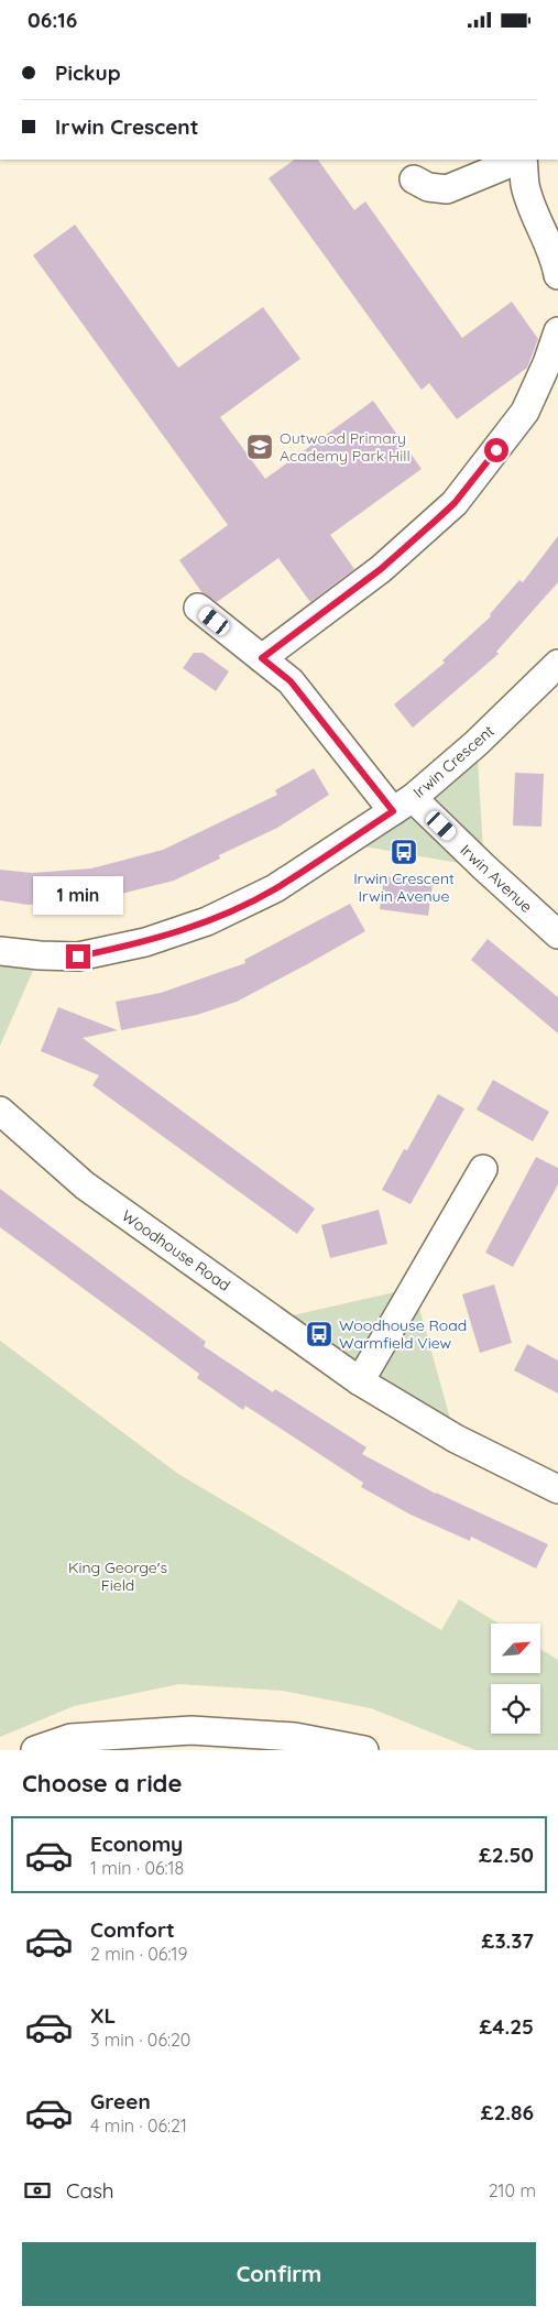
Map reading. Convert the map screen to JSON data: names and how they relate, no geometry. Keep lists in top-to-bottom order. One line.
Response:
{"streets":{"street":["Irwin Crescent","Irwin Avenue","Woodhouse Road"]},"crossings":[["Irwin Crescent","Irwin Avenue"]],"parks":["King George's Field"],"places":{"school or university":["Outwood Primary Academy Park Hill"],"bus stop":["Irwin Crescent Irwin Avenue","Woodhouse Road Warmfield View"]},"north":"top right","page":{"status":"06:16","banner":["Pickup","Irwin Crescent"],"bubble":"1 min","heading":"Choose a ride","list":[{"name":"Economy","note":"1 min · 06:18","value":"£2.50"},{"name":"Comfort","note":"2 min · 06:19","value":"£3.37"},{"name":"XL","note":"3 min · 06:20","value":"£4.25"},{"name":"Green","note":"4 min · 06:21","value":"£2.86"}],"pay":["Cash","210 m"],"buttons":"Confirm"}}
